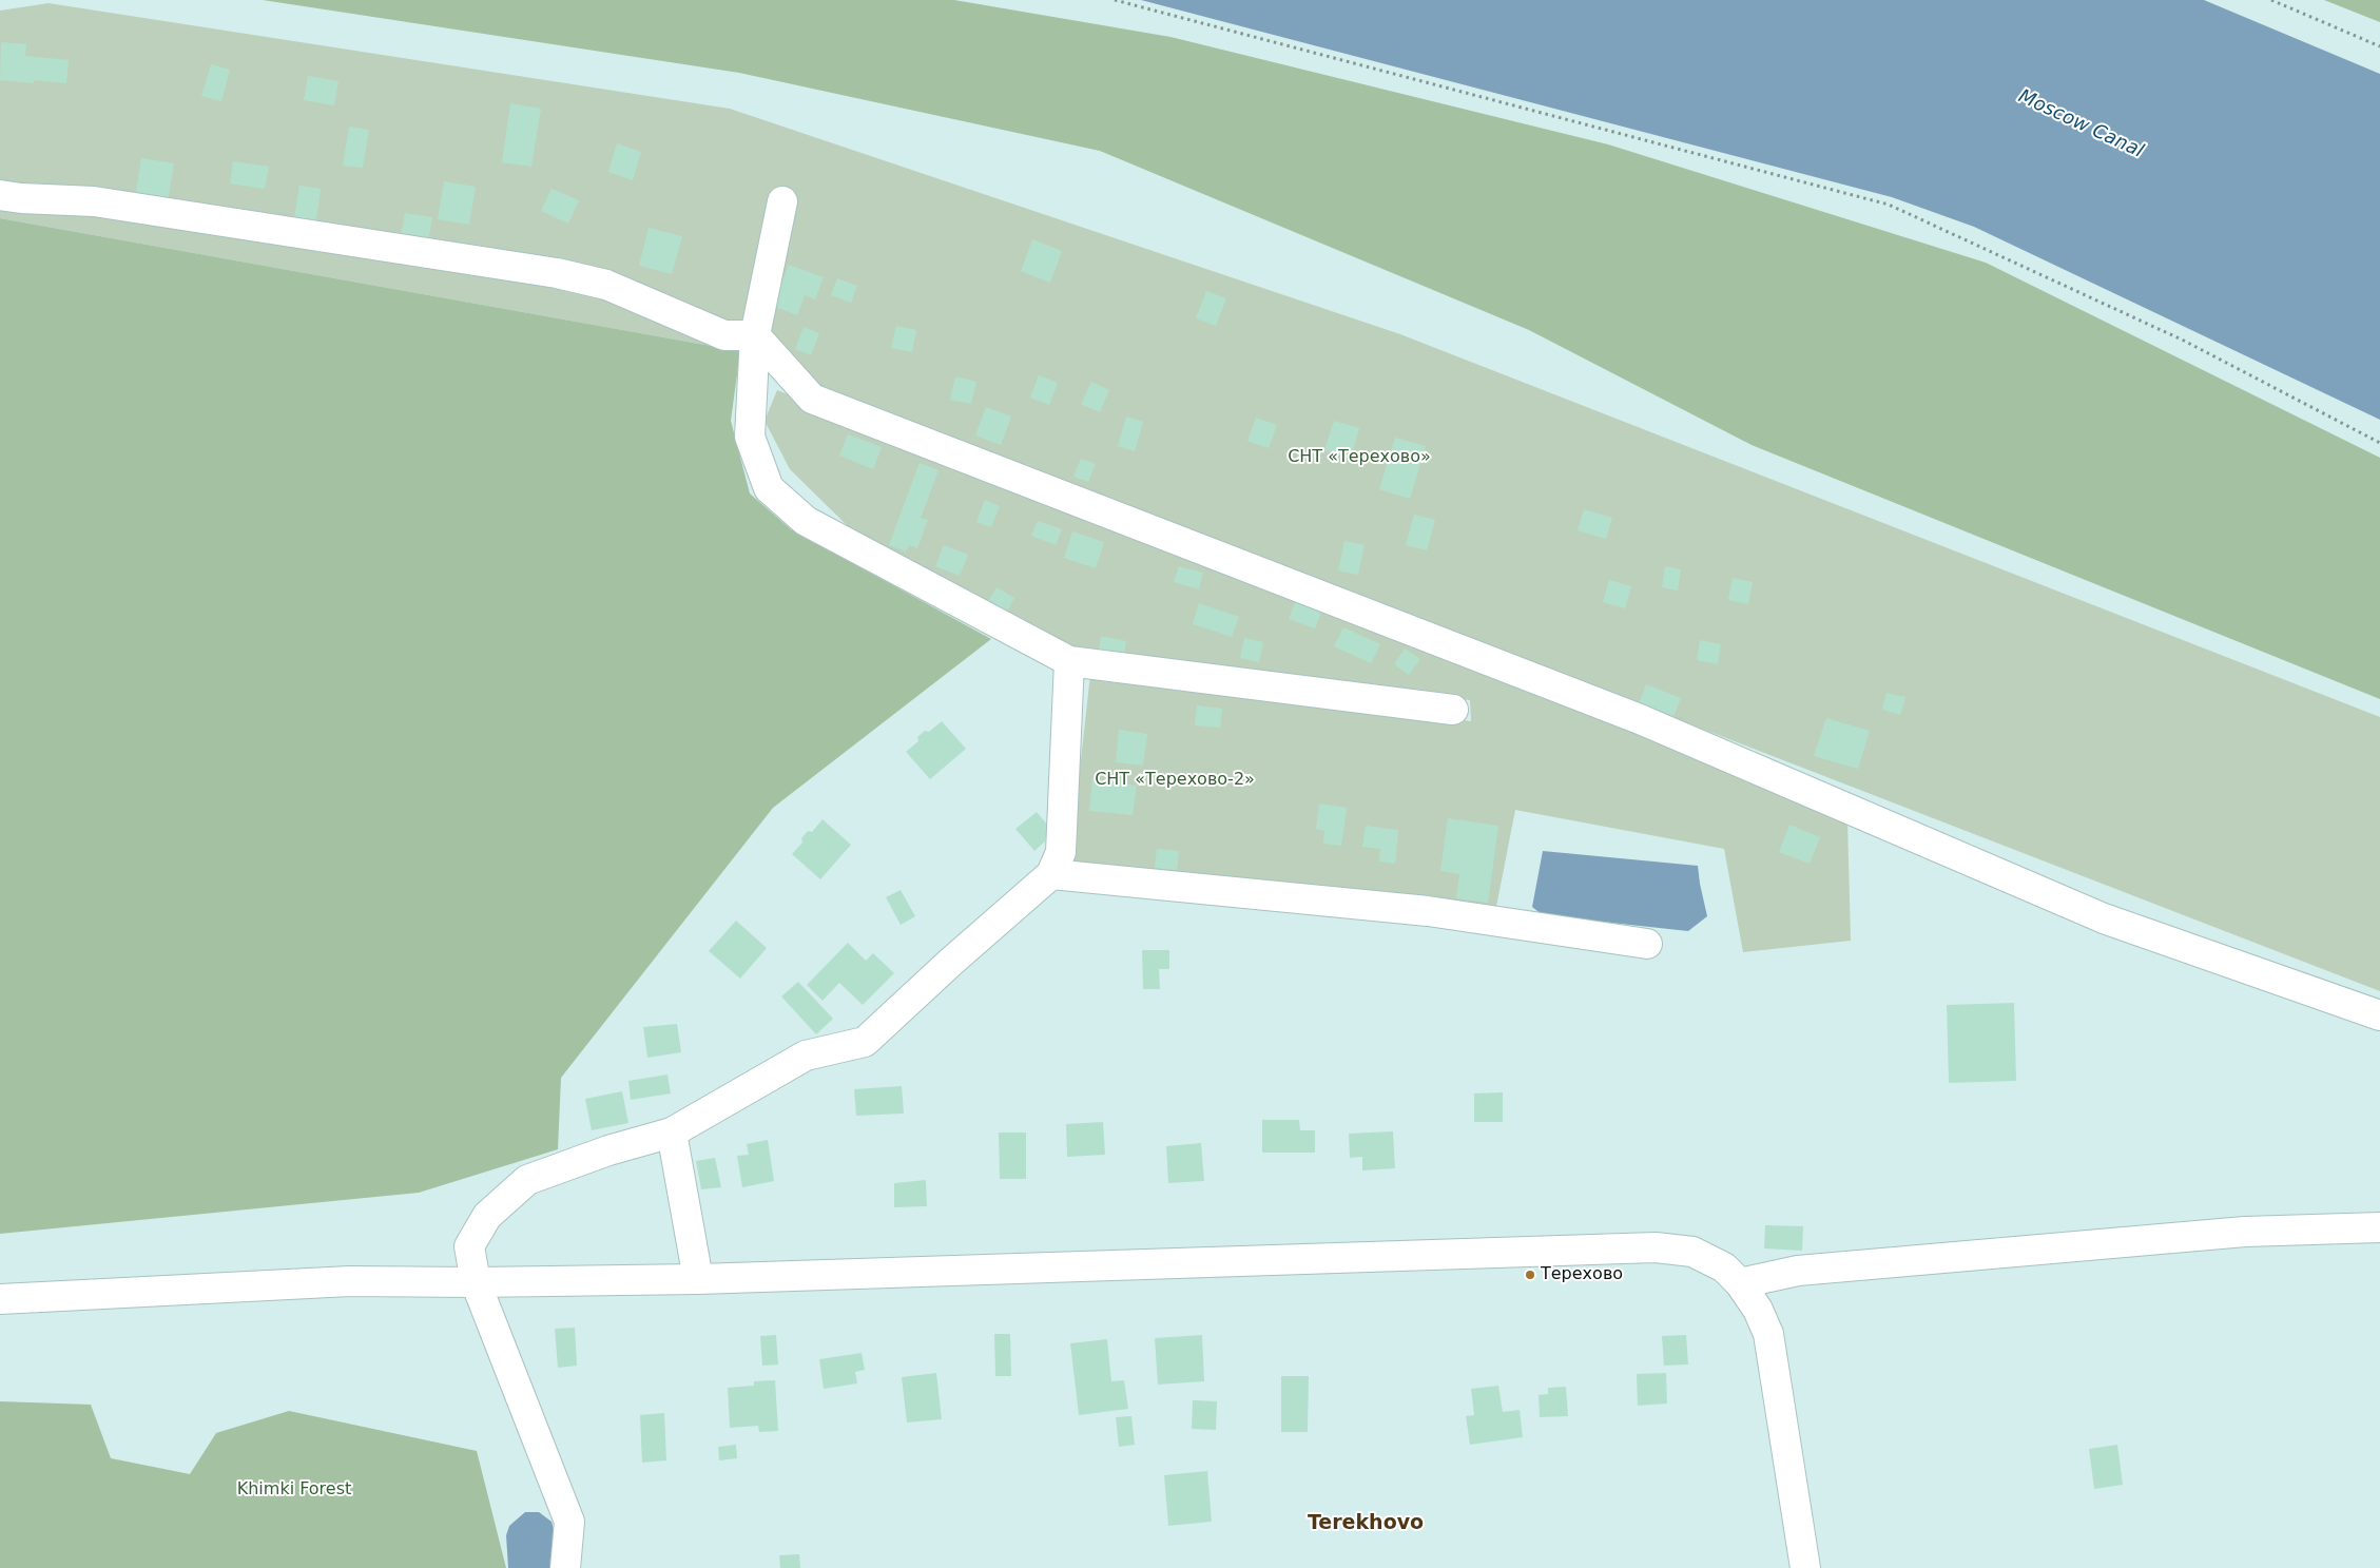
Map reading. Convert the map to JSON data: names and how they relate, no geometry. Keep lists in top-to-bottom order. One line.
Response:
{"districts":["Terekhovo"],"water":["Moscow Canal"],"parks":["СНТ «Терехово»","СНТ «Терехово-2»","Khimki Forest"],"places":["Терехово"]}
